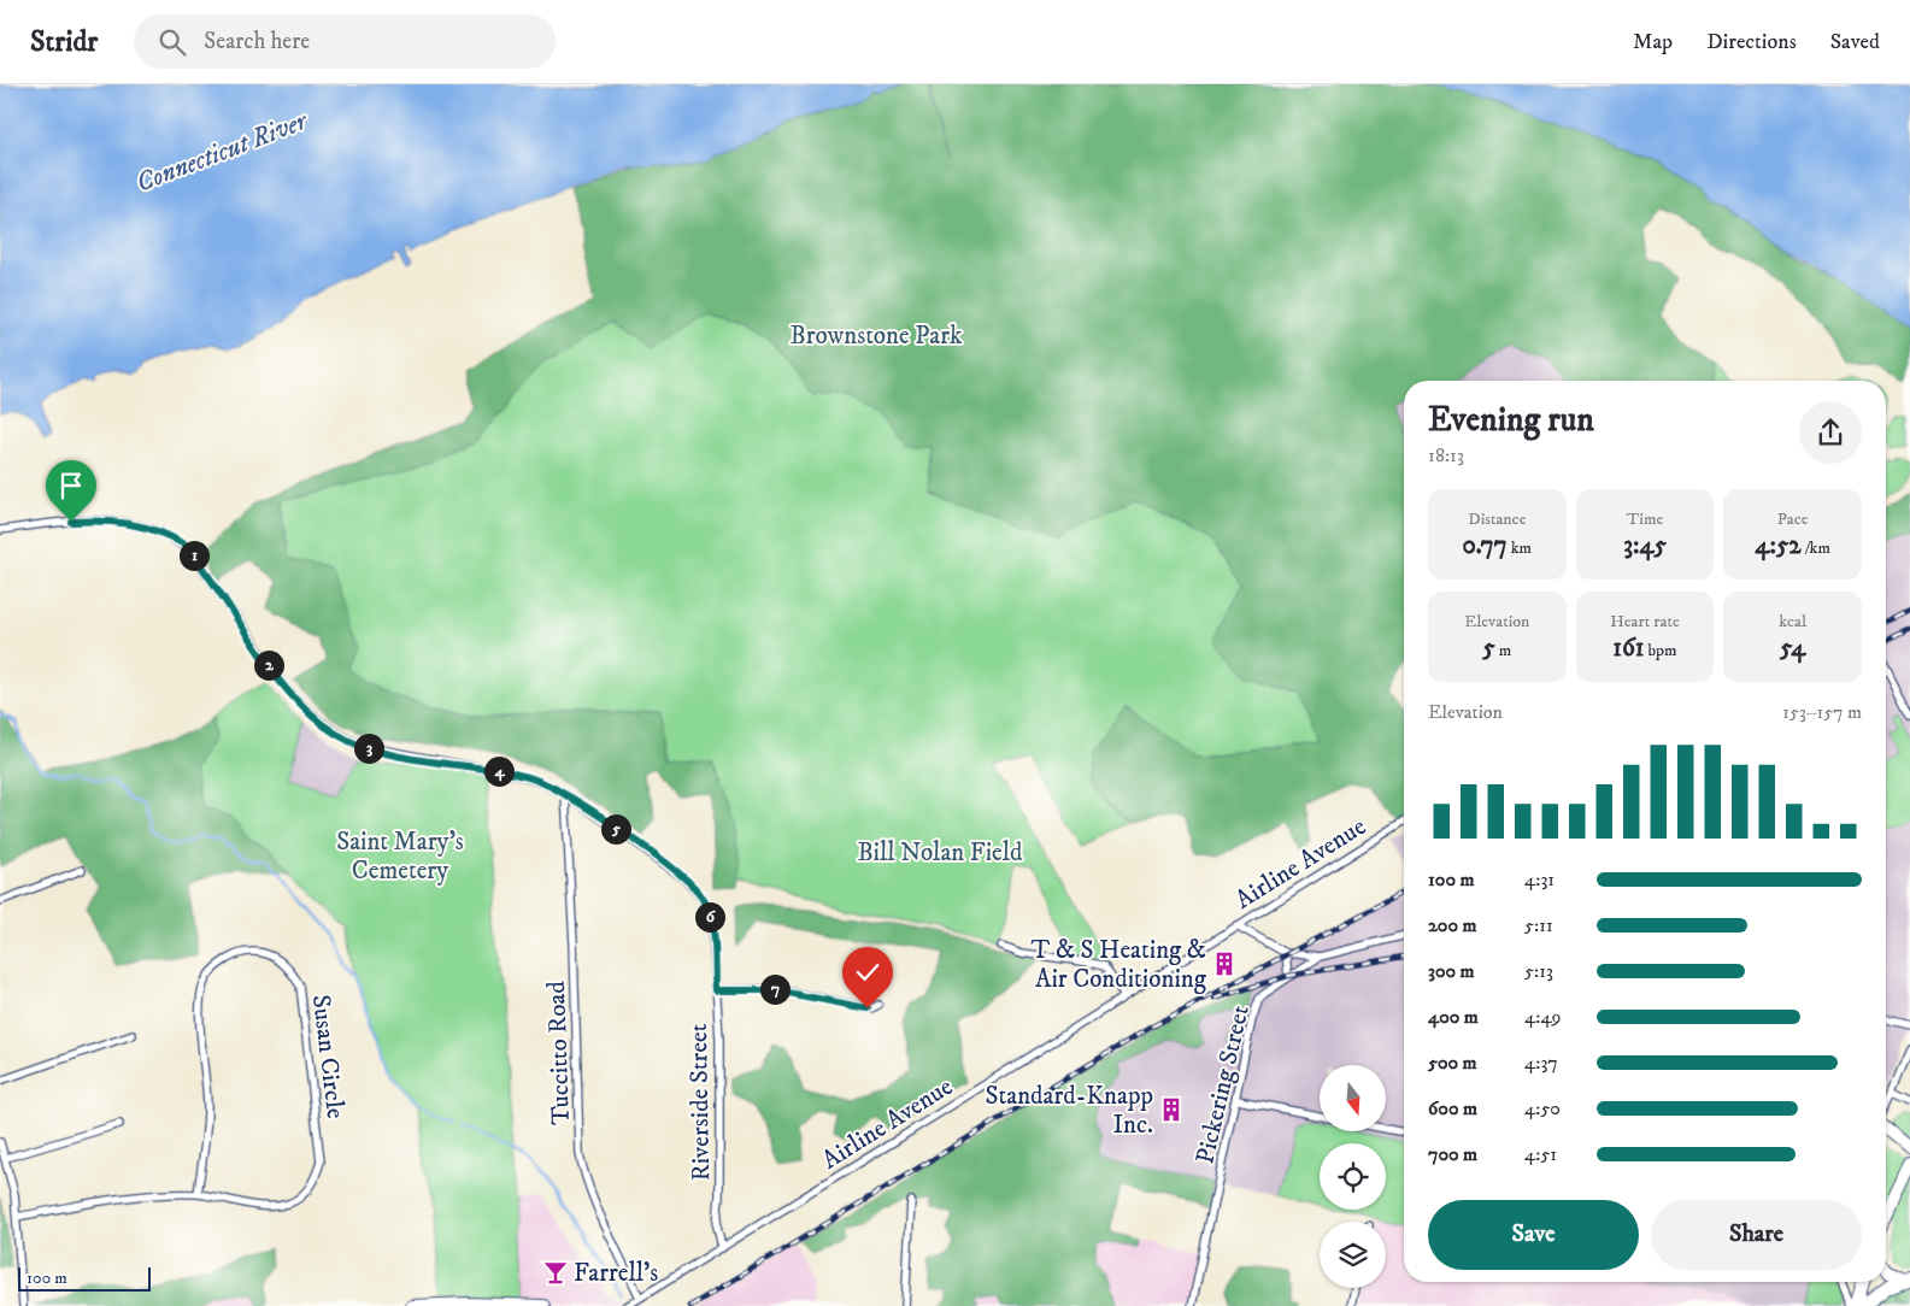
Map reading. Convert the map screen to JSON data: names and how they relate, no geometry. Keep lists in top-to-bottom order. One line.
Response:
{"streets":{"street":["Airline Avenue","Tuccitto Road","Susan Circle","Pickering Street","Riverside Street"]},"crossings":[["Airline Avenue","Tuccitto Road"],["Airline Avenue","Riverside Street"],["Tuccitto Road","Riverside Street"]],"water":["Connecticut River"],"parks":["Brownstone Park","Saint Mary's Cemetery","Bill Nolan Field"],"places":{"building":["T & S Heating & Air Conditioning","Standard-Knapp Inc."],"bar":["Farrell's"]},"scale_bar":"100 m","north":"bottom","page":{"header":"Stridr","search":"Search here","nav":["Map","Directions","Saved"],"heading":["Evening run","18:13"],"stats":[["Distance","0.77 km"],["Time","3:45"],["Pace","4:52 /km"],["Elevation","5 m"],["Heart rate","161 bpm"],["kcal","54"]],"pins":["1","2","3","4","5","6","7"],"chart":["Elevation","153–157 m"],"list":[{"name":"100 m","note":"4:31"},{"name":"200 m","note":"5:11"},{"name":"300 m","note":"5:13"},{"name":"400 m","note":"4:49"},{"name":"500 m","note":"4:37"},{"name":"600 m","note":"4:50"},{"name":"700 m","note":"4:51"}],"buttons":["Save","Share"],"scale":"100 m"}}
